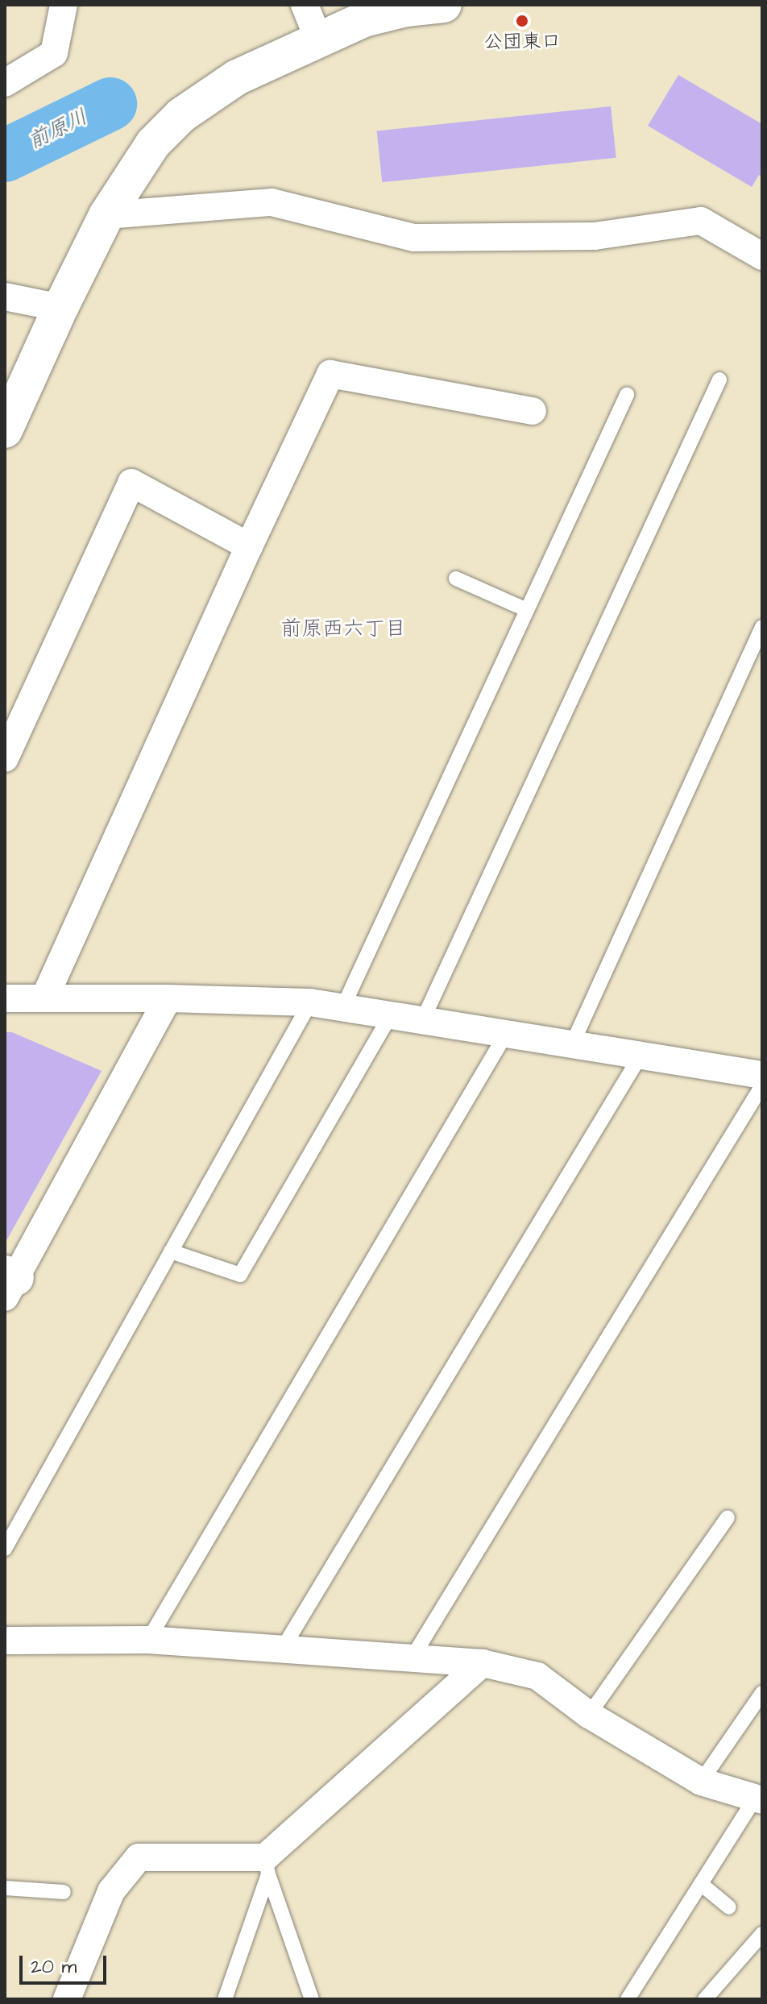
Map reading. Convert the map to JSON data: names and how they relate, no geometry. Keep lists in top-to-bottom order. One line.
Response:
{"districts":["前原西六丁目"],"water":["前原川"],"places":["公団東口"],"scale_bar":"20 m"}
